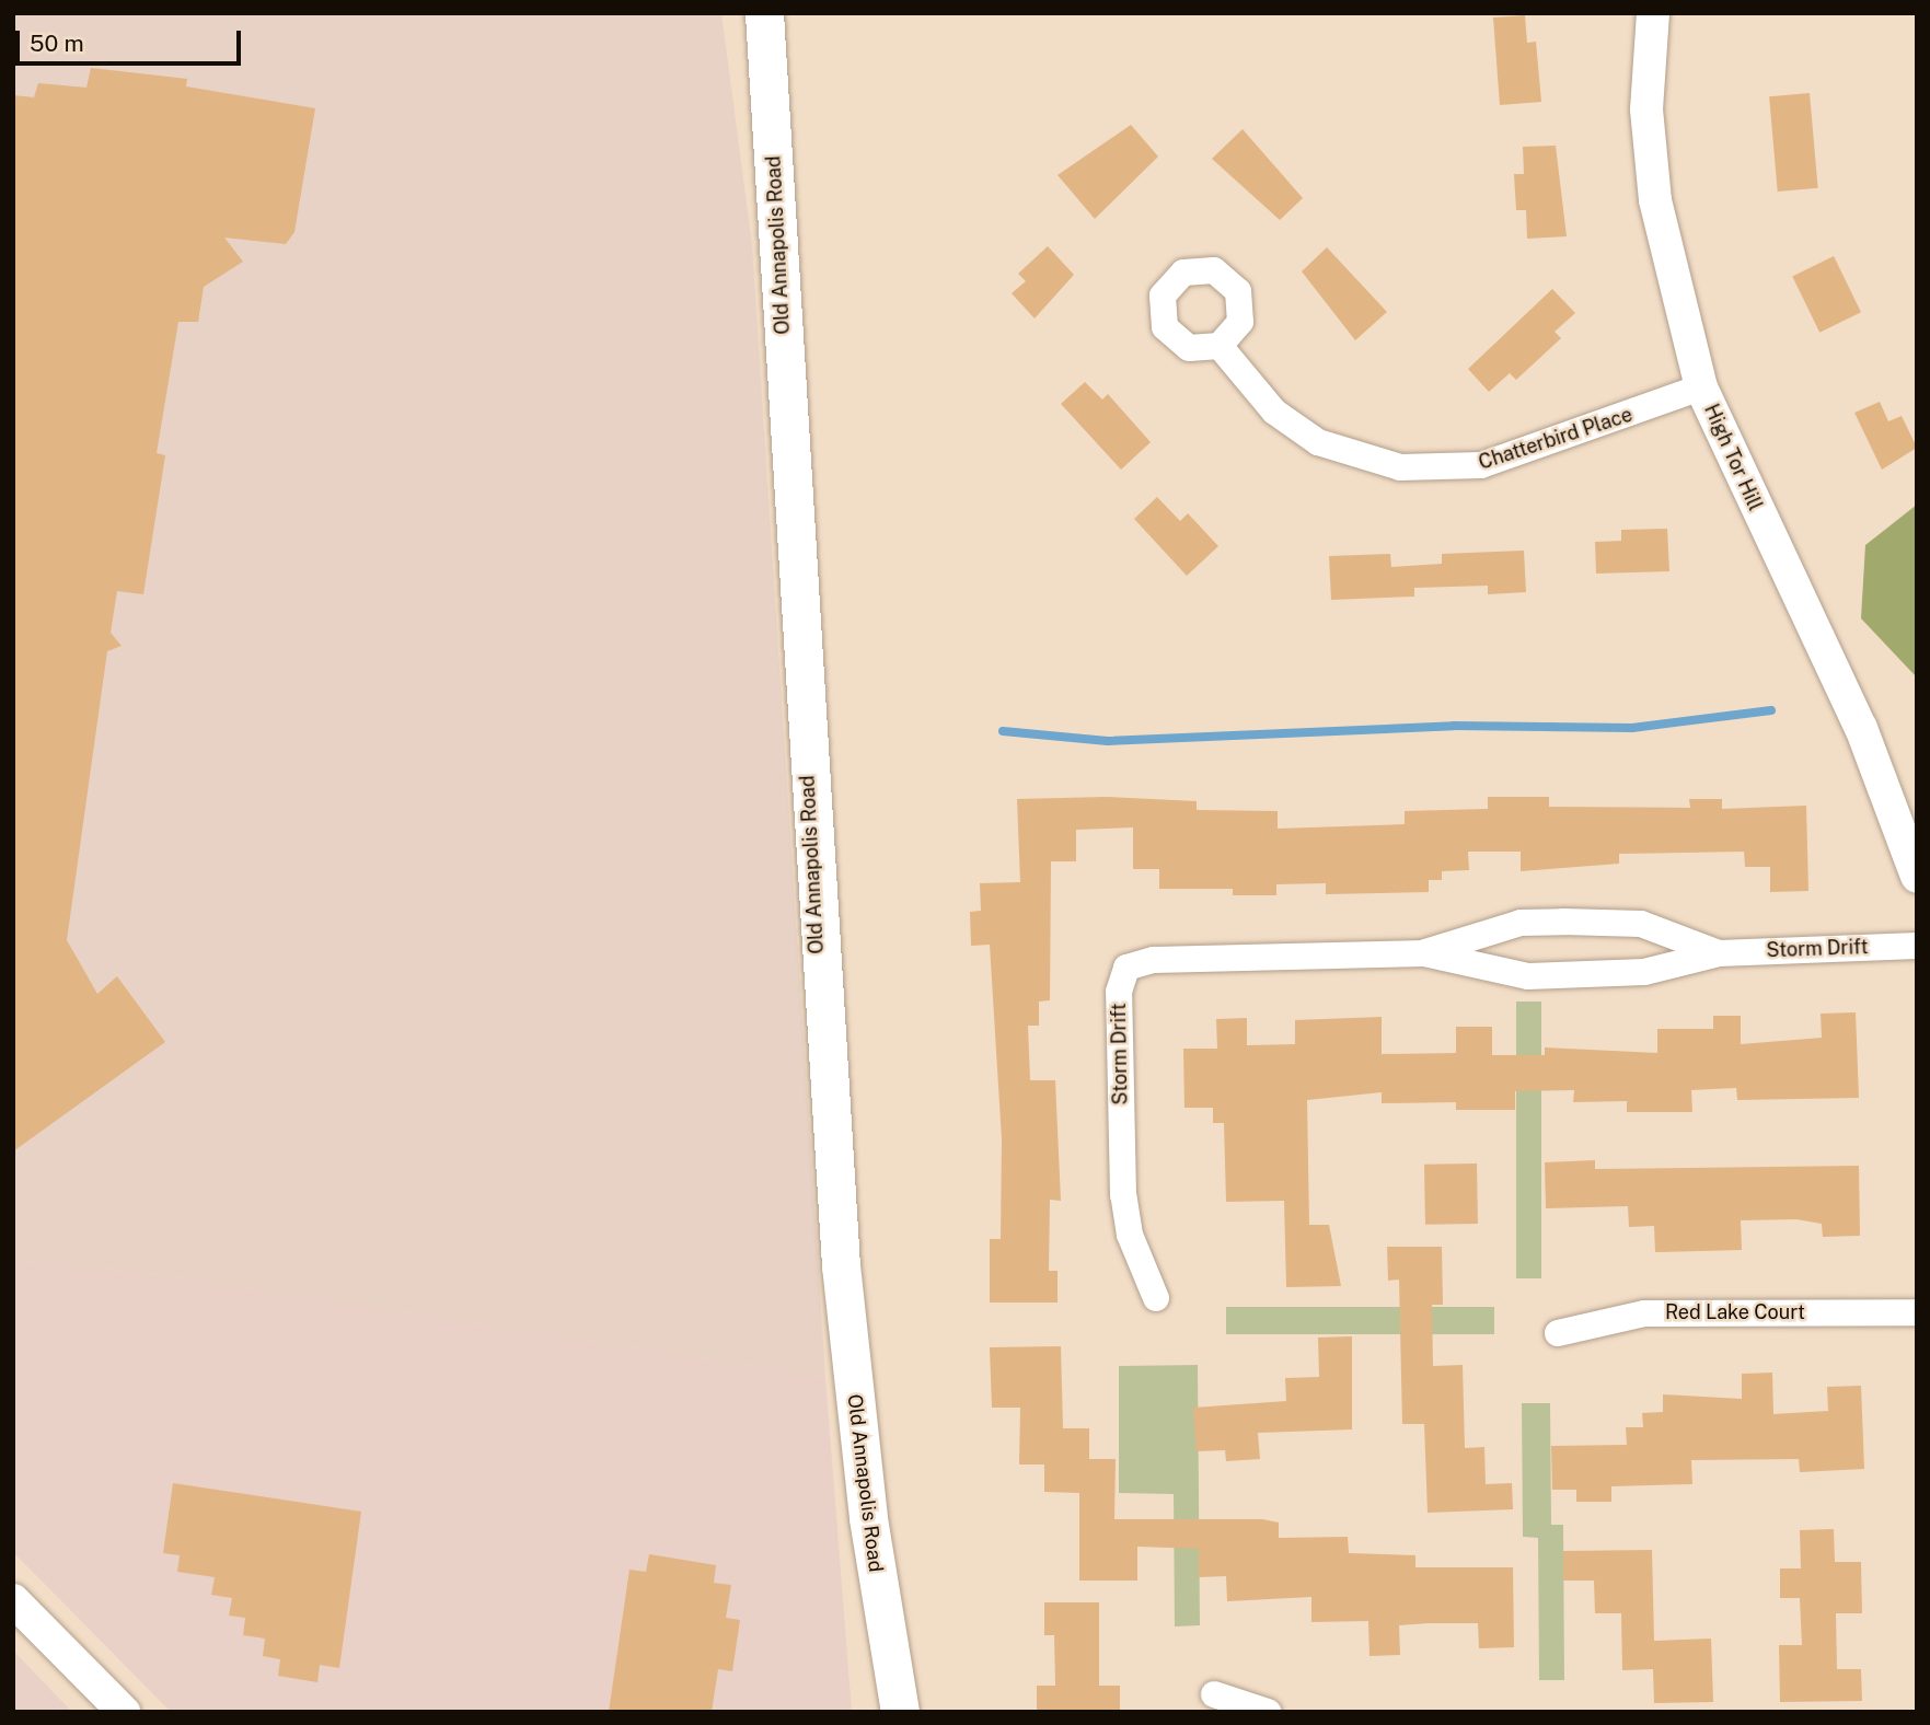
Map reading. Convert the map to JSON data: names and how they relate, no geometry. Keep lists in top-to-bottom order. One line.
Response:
{"streets":{"main road":["Old Annapolis Road"],"street":["Chatterbird Place","High Tor Hill","Storm Drift","Red Lake Court"]},"crossings":[["Chatterbird Place","High Tor Hill"]],"scale_bar":"50 m"}
